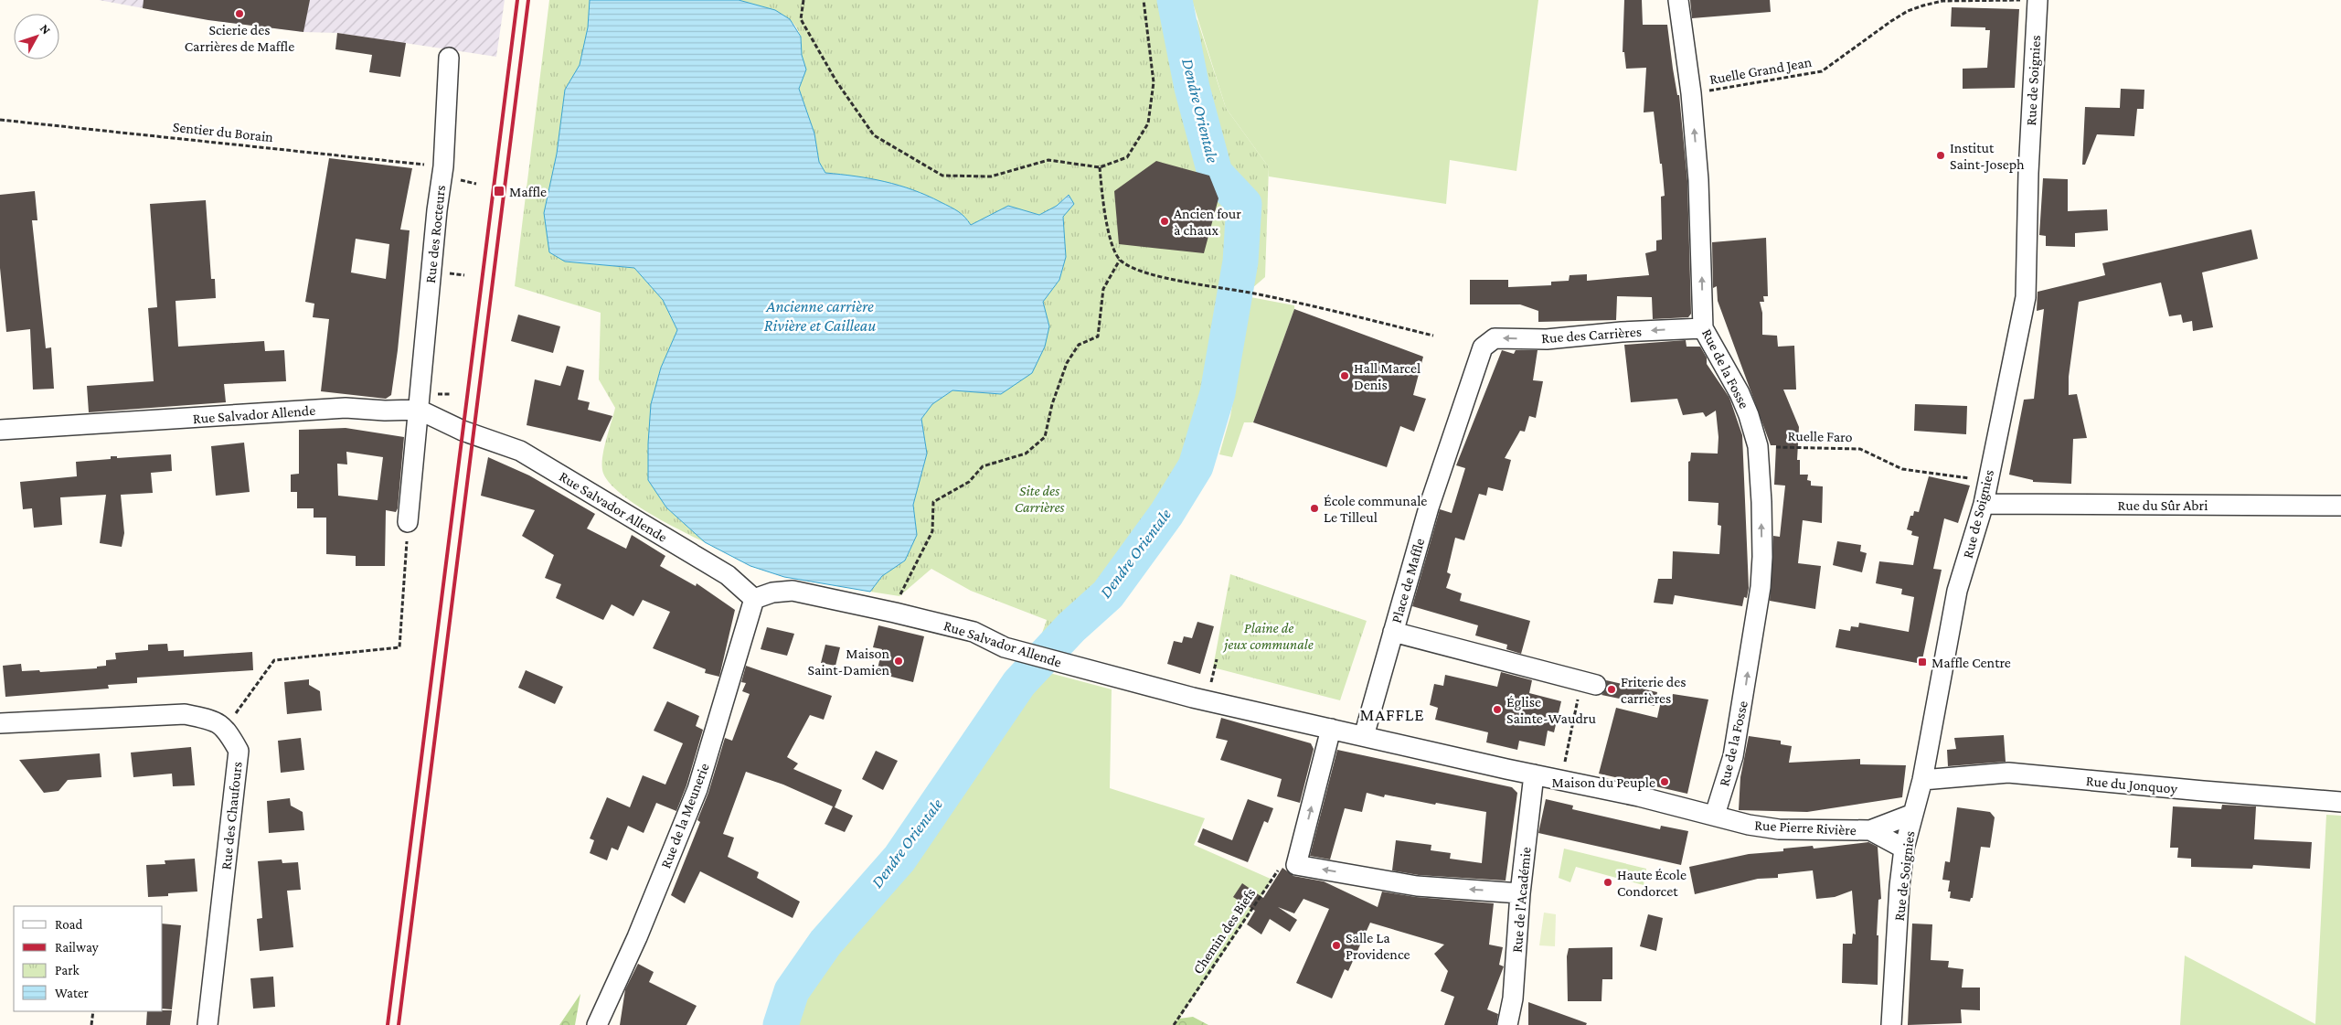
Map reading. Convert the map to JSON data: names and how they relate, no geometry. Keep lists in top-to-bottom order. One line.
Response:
{"streets":{"street":["Rue de Soignies","Rue des Rocteurs","Rue des Carrières","Rue de la Fosse","Rue Salvador Allende","Rue du Sûr Abri","Place de Maffle","Rue du Jonquoy","Rue des Chaufours","Rue de la Meunerie","Rue Pierre Rivière","Rue de l'Académie"],"path":["Ruelle Grand Jean","Sentier du Borain","Ruelle Faro","Chemin des Biefs"]},"crossings":[["Ruelle Grand Jean","Rue de la Fosse"],["Rue de Soignies","Ruelle Faro"],["Rue de Soignies","Rue du Sûr Abri"],["Rue de Soignies","Rue du Jonquoy"],["Rue de Soignies","Rue Pierre Rivière"],["Sentier du Borain","Rue des Rocteurs"],["Rue des Rocteurs","Rue Salvador Allende"],["Rue des Carrières","Rue de la Fosse"],["Rue des Carrières","Place de Maffle"],["Rue de la Fosse","Ruelle Faro"],["Rue de la Fosse","Rue Pierre Rivière"],["Rue Salvador Allende","Rue de la Meunerie"]],"one_way":["Rue des Carrières","Rue de la Fosse"],"districts":["MAFFLE"],"water":["Dendre Orientale","Ancienne carrière Rivière et Cailleau"],"parks":["Site des Carrières","Plaine de jeux communale"],"places":{"other":["Scierie des Carrières de Maffle","Institut Saint-Joseph","Ancien four à chaux","Hall Marcel Denis","École communale Le Tilleul","Maison Saint-Damien","Friterie des carrières","Église Sainte-Waudru","Maison du Peuple","Haute École Condorcet","Salle La Providence"],"transit":["Maffle","Maffle Centre"]},"legend":["Road","Railway","Park","Water"],"north":"top right"}
